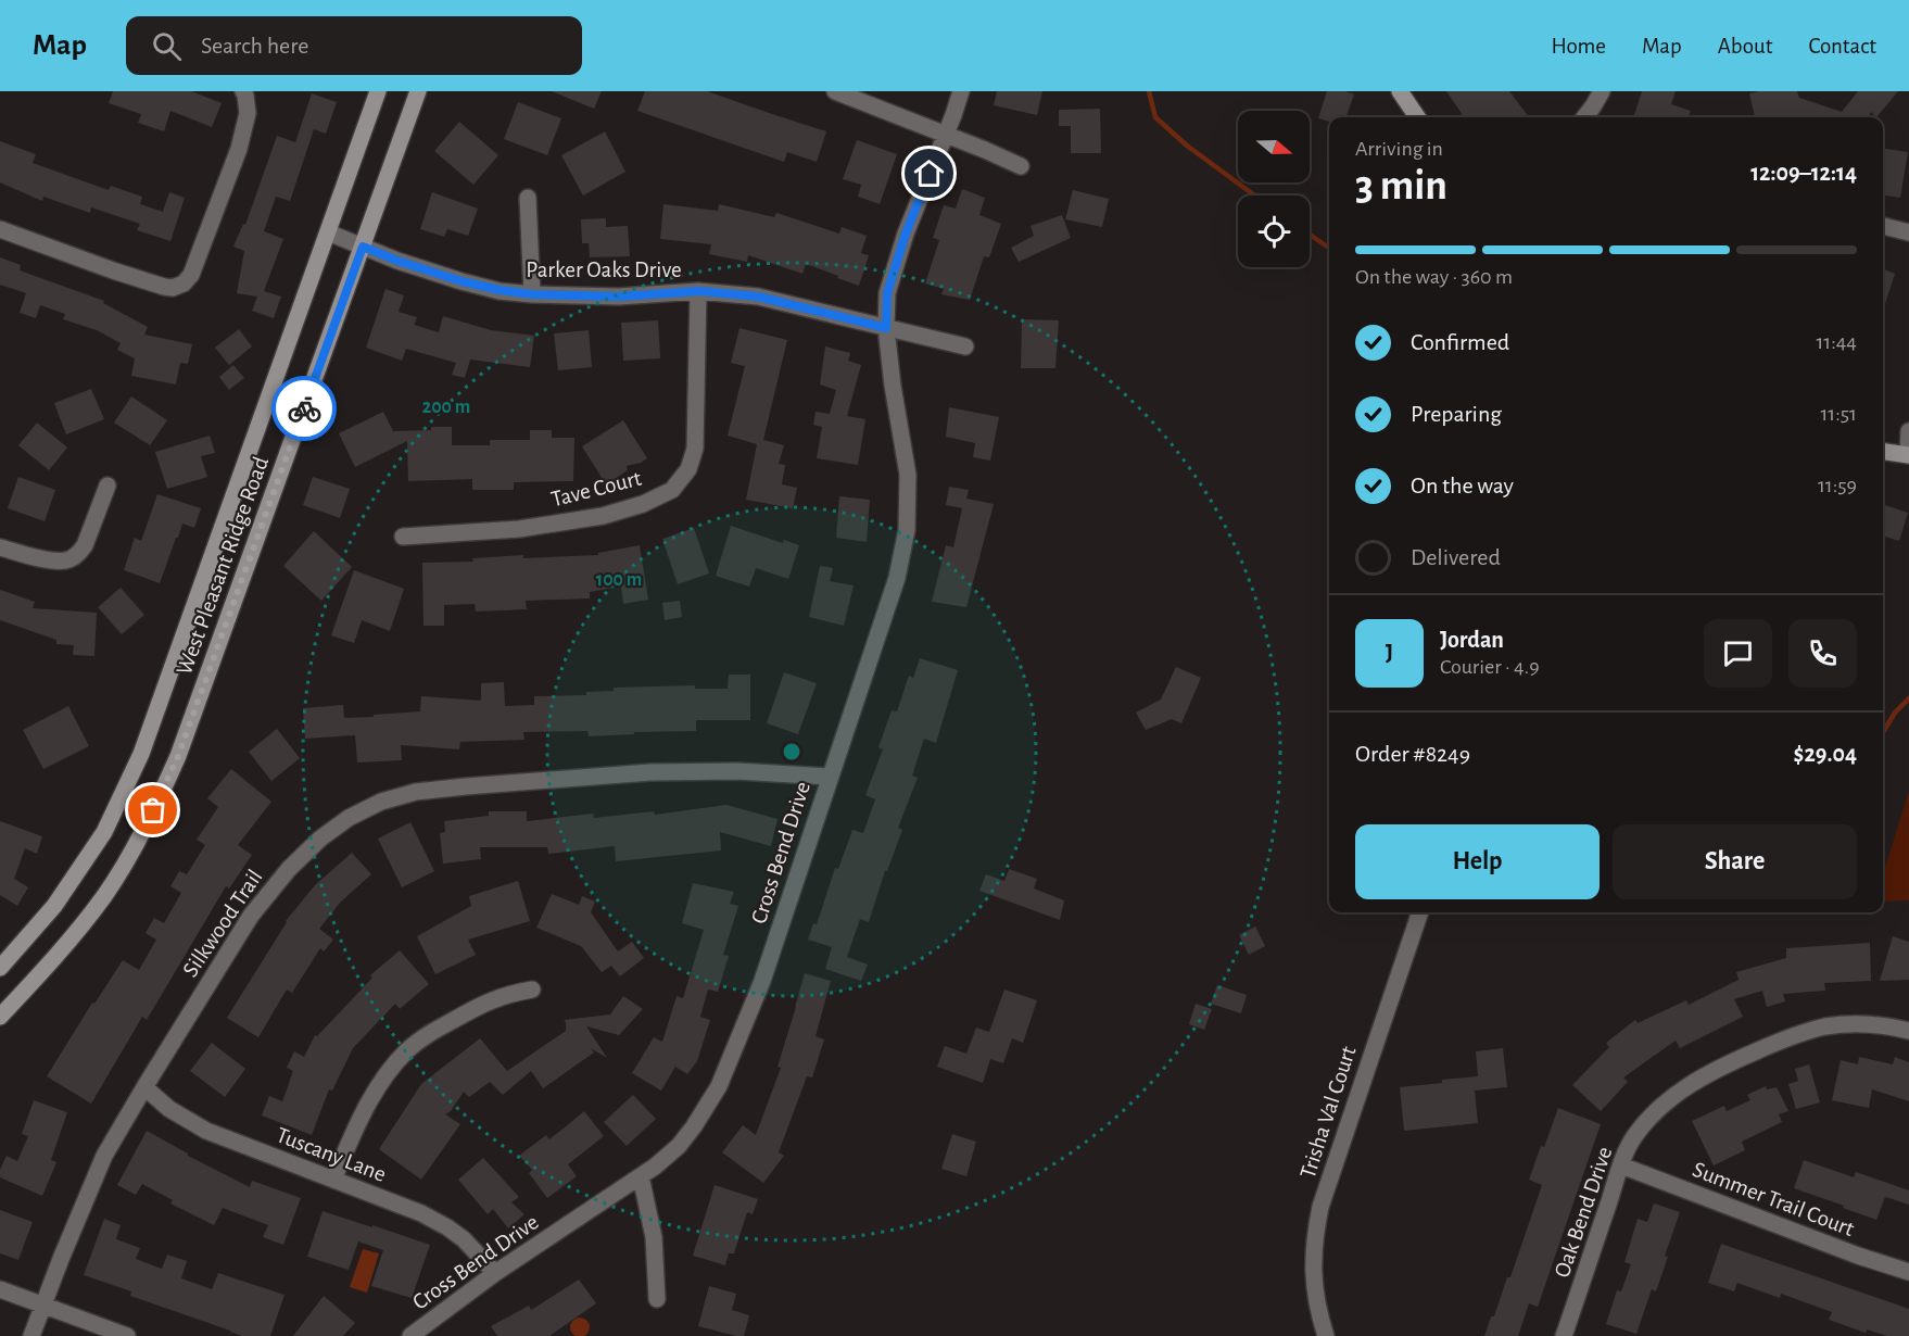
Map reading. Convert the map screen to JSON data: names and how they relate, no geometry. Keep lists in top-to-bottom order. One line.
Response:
{"streets":{"main road":["West Pleasant Ridge Road"],"street":["Parker Oaks Drive","Tave Court","Cross Bend Drive","Silkwood Trail","Trisha Val Court","Tuscany Lane","Summer Trail Court","Oak Bend Drive"]},"crossings":[["Parker Oaks Drive","Tave Court"],["Parker Oaks Drive","West Pleasant Ridge Road"],["Parker Oaks Drive","Cross Bend Drive"],["Cross Bend Drive","Silkwood Trail"],["Cross Bend Drive","Tuscany Lane"],["Silkwood Trail","Tuscany Lane"],["Summer Trail Court","Oak Bend Drive"]],"north":"right","page":{"header":"Map","search":"Search here","nav":["Home","Map","About","Contact"],"heading":["3 min","Arriving in","12:09–12:14"],"panel":["Jordan","Courier · 4.9","Order #8249","$29.04"],"bar":"On the way · 360 m","list":[["Confirmed","11:44"],["Preparing","11:51"],["On the way","11:59"],"Delivered"],"round":"J","buttons":["Help","Share"]},"rings":["200 m","100 m"]}
